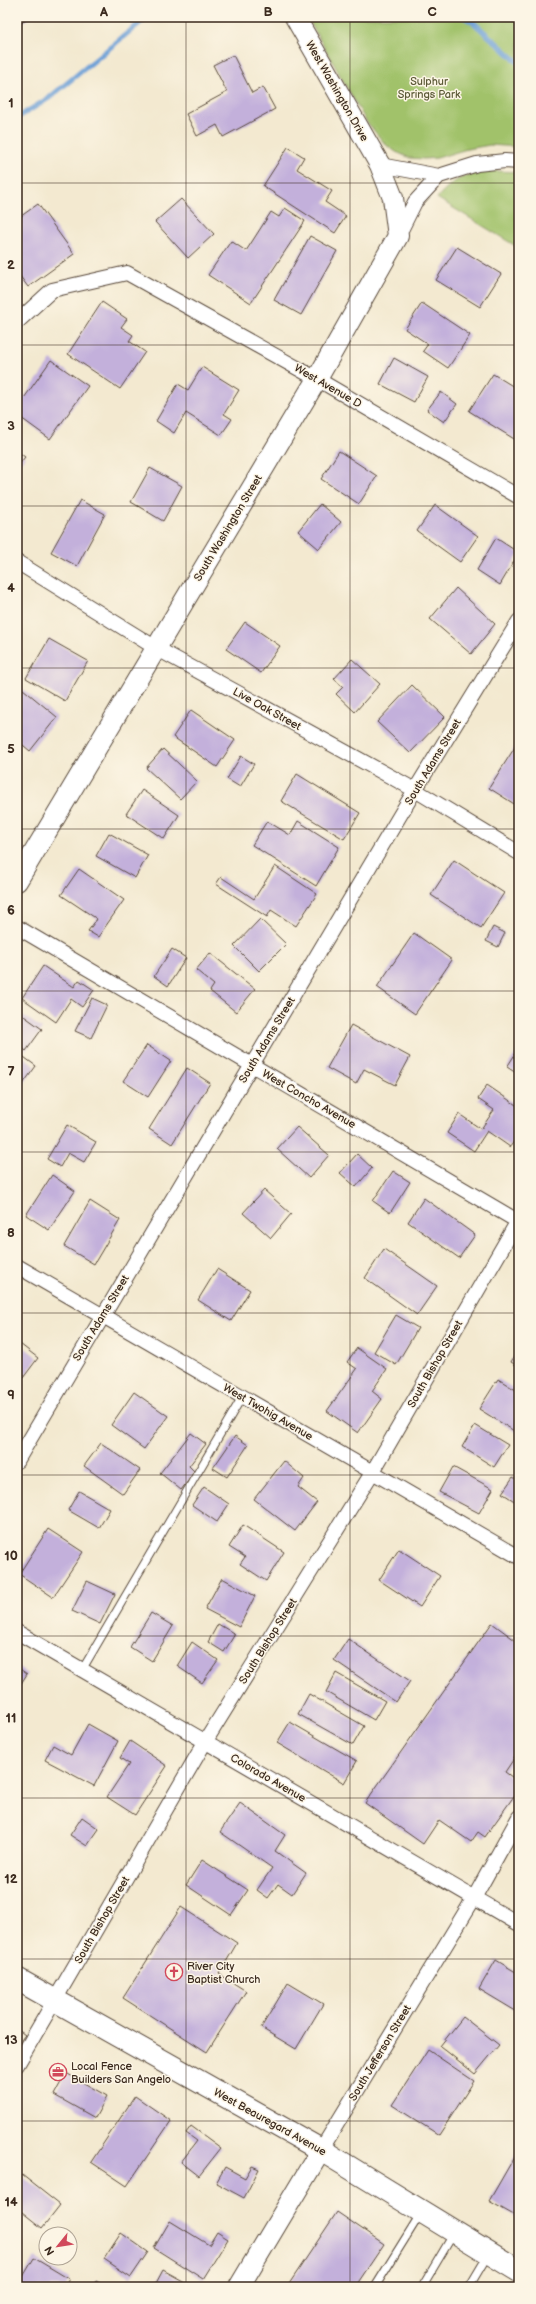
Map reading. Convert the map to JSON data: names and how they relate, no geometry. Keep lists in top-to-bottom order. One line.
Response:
{"streets":{"main road":["West Beauregard Avenue"],"street":["West Washington Drive","West Avenue D","South Washington Street","Live Oak Street","South Adams Street","West Concho Avenue","South Bishop Street","West Twohig Avenue","Colorado Avenue","South Jefferson Street"]},"crossings":[["West Avenue D","South Washington Street"],["South Washington Street","Live Oak Street"],["Live Oak Street","South Adams Street"],["South Adams Street","West Concho Avenue"],["South Adams Street","West Twohig Avenue"],["West Concho Avenue","South Bishop Street"],["South Bishop Street","West Twohig Avenue"],["South Bishop Street","Colorado Avenue"],["South Bishop Street","West Beauregard Avenue"],["Colorado Avenue","South Jefferson Street"],["South Jefferson Street","West Beauregard Avenue"]],"parks":["Sulphur Springs Park"],"places":{"church":["River City Baptist Church"],"office":["Local Fence Builders San Angelo"]},"north":"bottom left","grid":{"columns":["A","B","C"],"rows":["1","2","3","4","5","6","7","8","9","10","11","12","13","14"]}}
